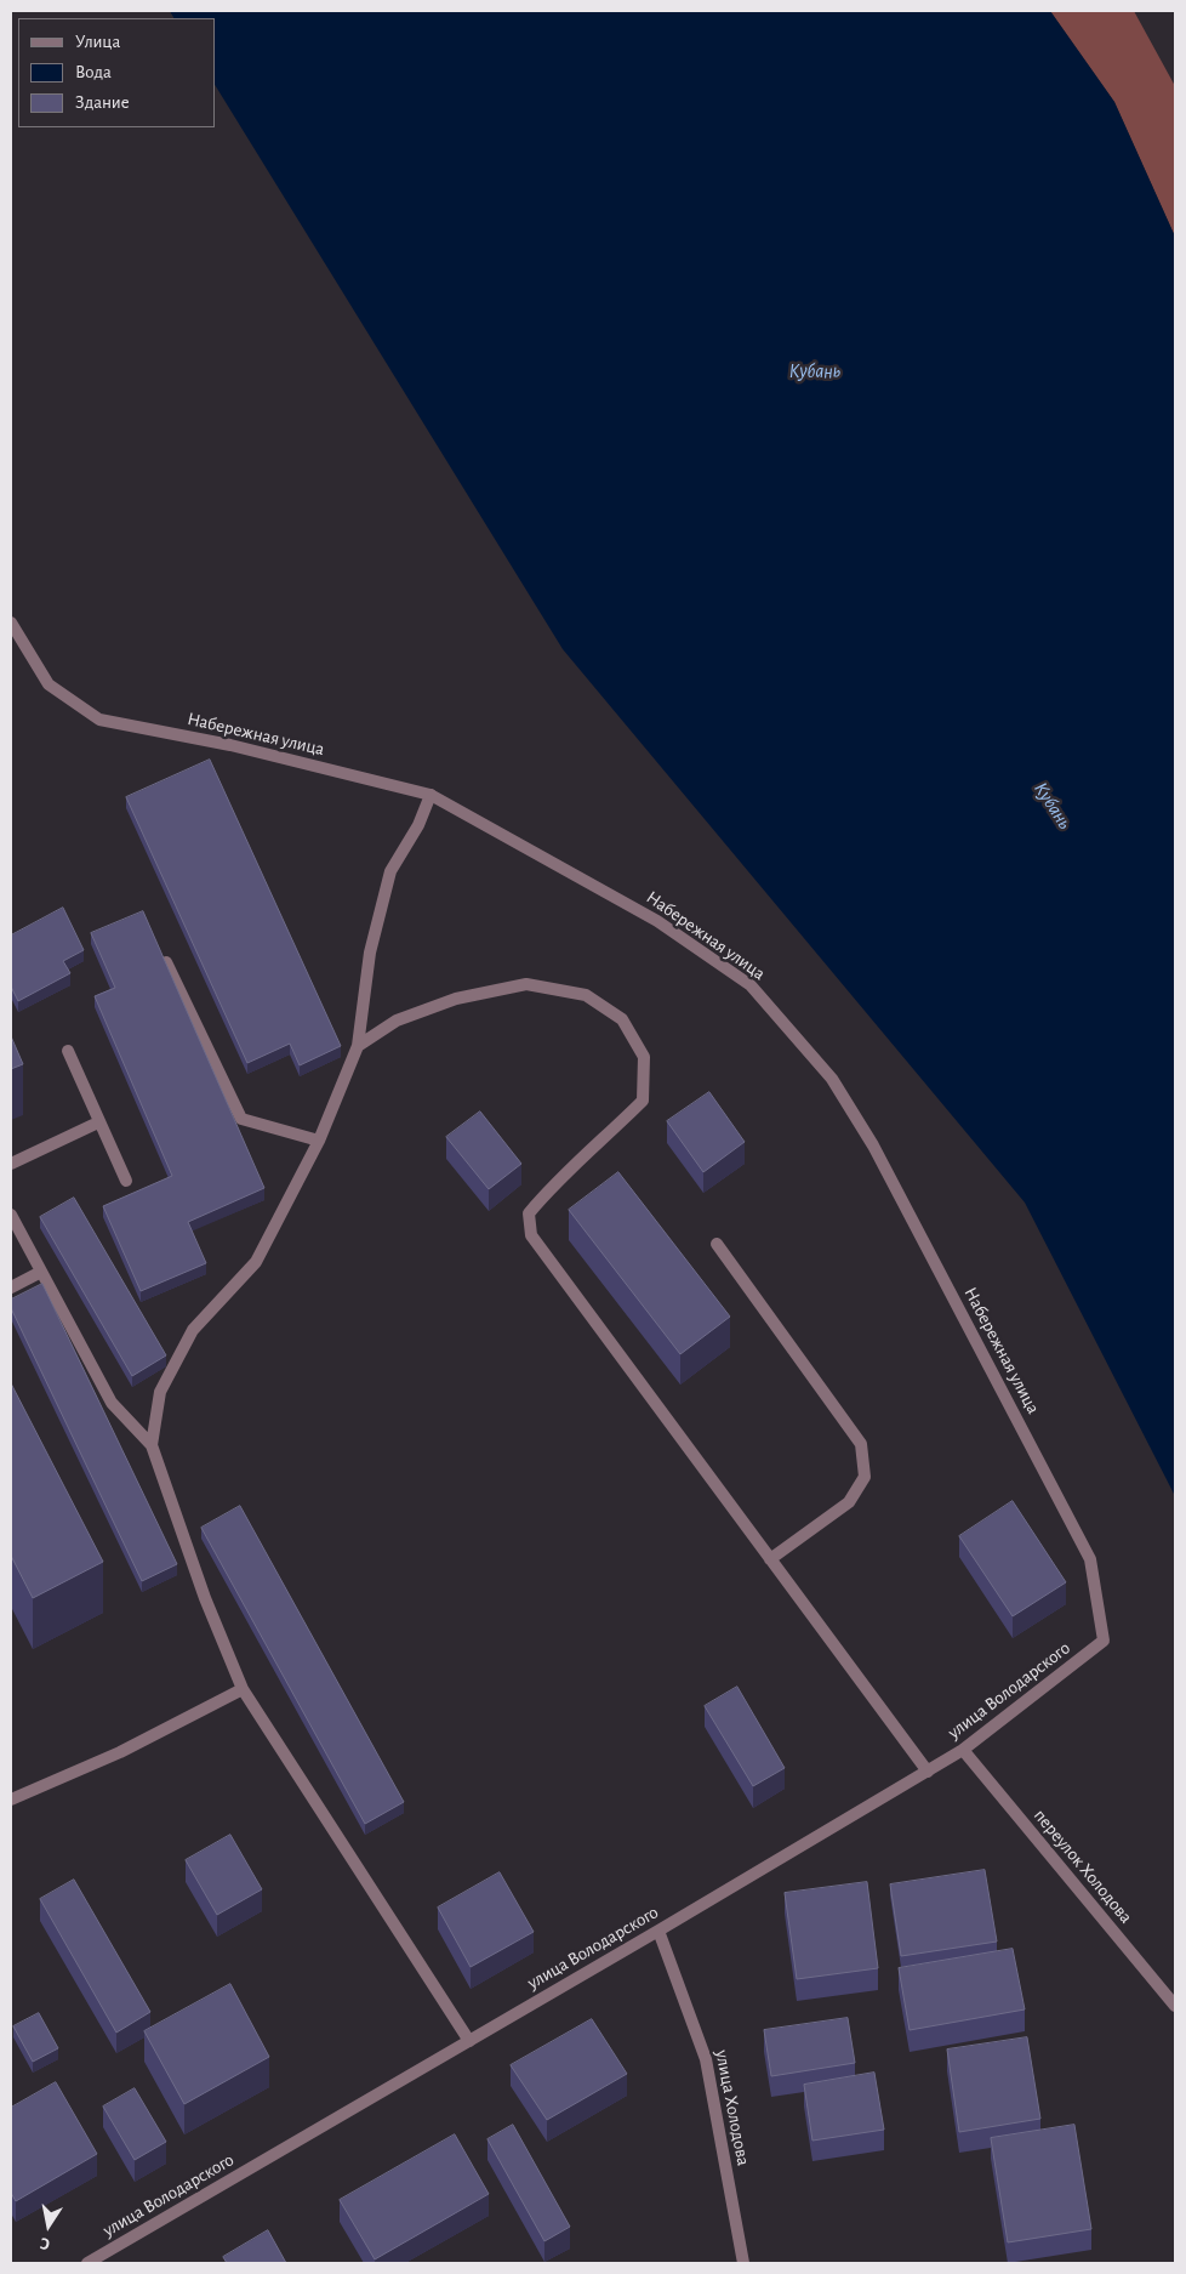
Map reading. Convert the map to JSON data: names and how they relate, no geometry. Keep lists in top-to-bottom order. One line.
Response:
{"streets":{"street":["Набережная улица","улица Володарского","переулок Холодова","улица Холодова"]},"crossings":[["Набережная улица","улица Володарского"],["улица Володарского","переулок Холодова"],["улица Володарского","улица Холодова"]],"water":["Кубань"],"legend":["Улица","Вода","Здание"],"north":"bottom"}
